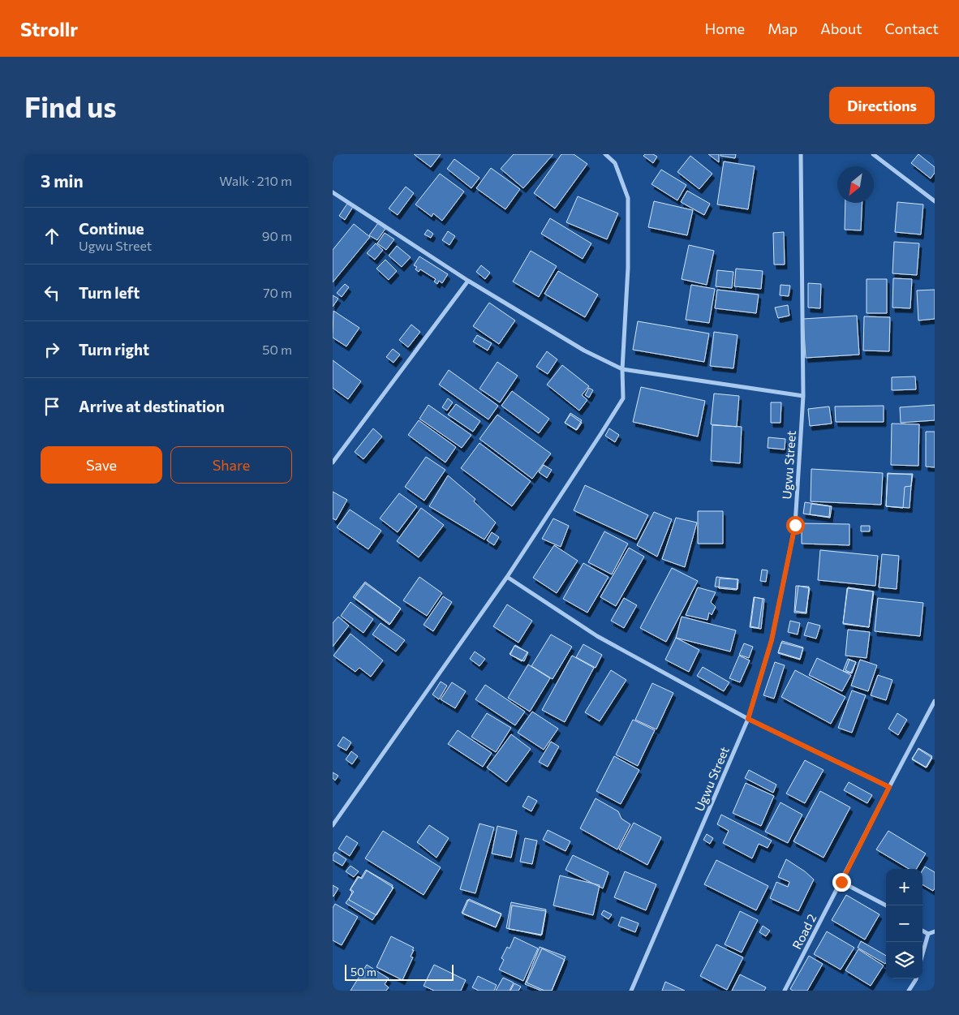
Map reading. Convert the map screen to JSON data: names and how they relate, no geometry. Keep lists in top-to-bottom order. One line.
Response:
{"streets":{"street":["Ugwu Street","Road 2"]},"scale_bar":"50 m","north":"bottom left","page":{"header":"Strollr","nav":["Home","Map","About","Contact"],"buttons":["Directions",["Save","Share"]],"title":"Find us","heading":["3 min","Walk · 210 m"],"list":[["Continue","Ugwu Street","90 m"],["Turn left","70 m"],["Turn right","50 m"],"Arrive at destination"],"map_buttons":["+","−"],"scale":"50 m"}}
